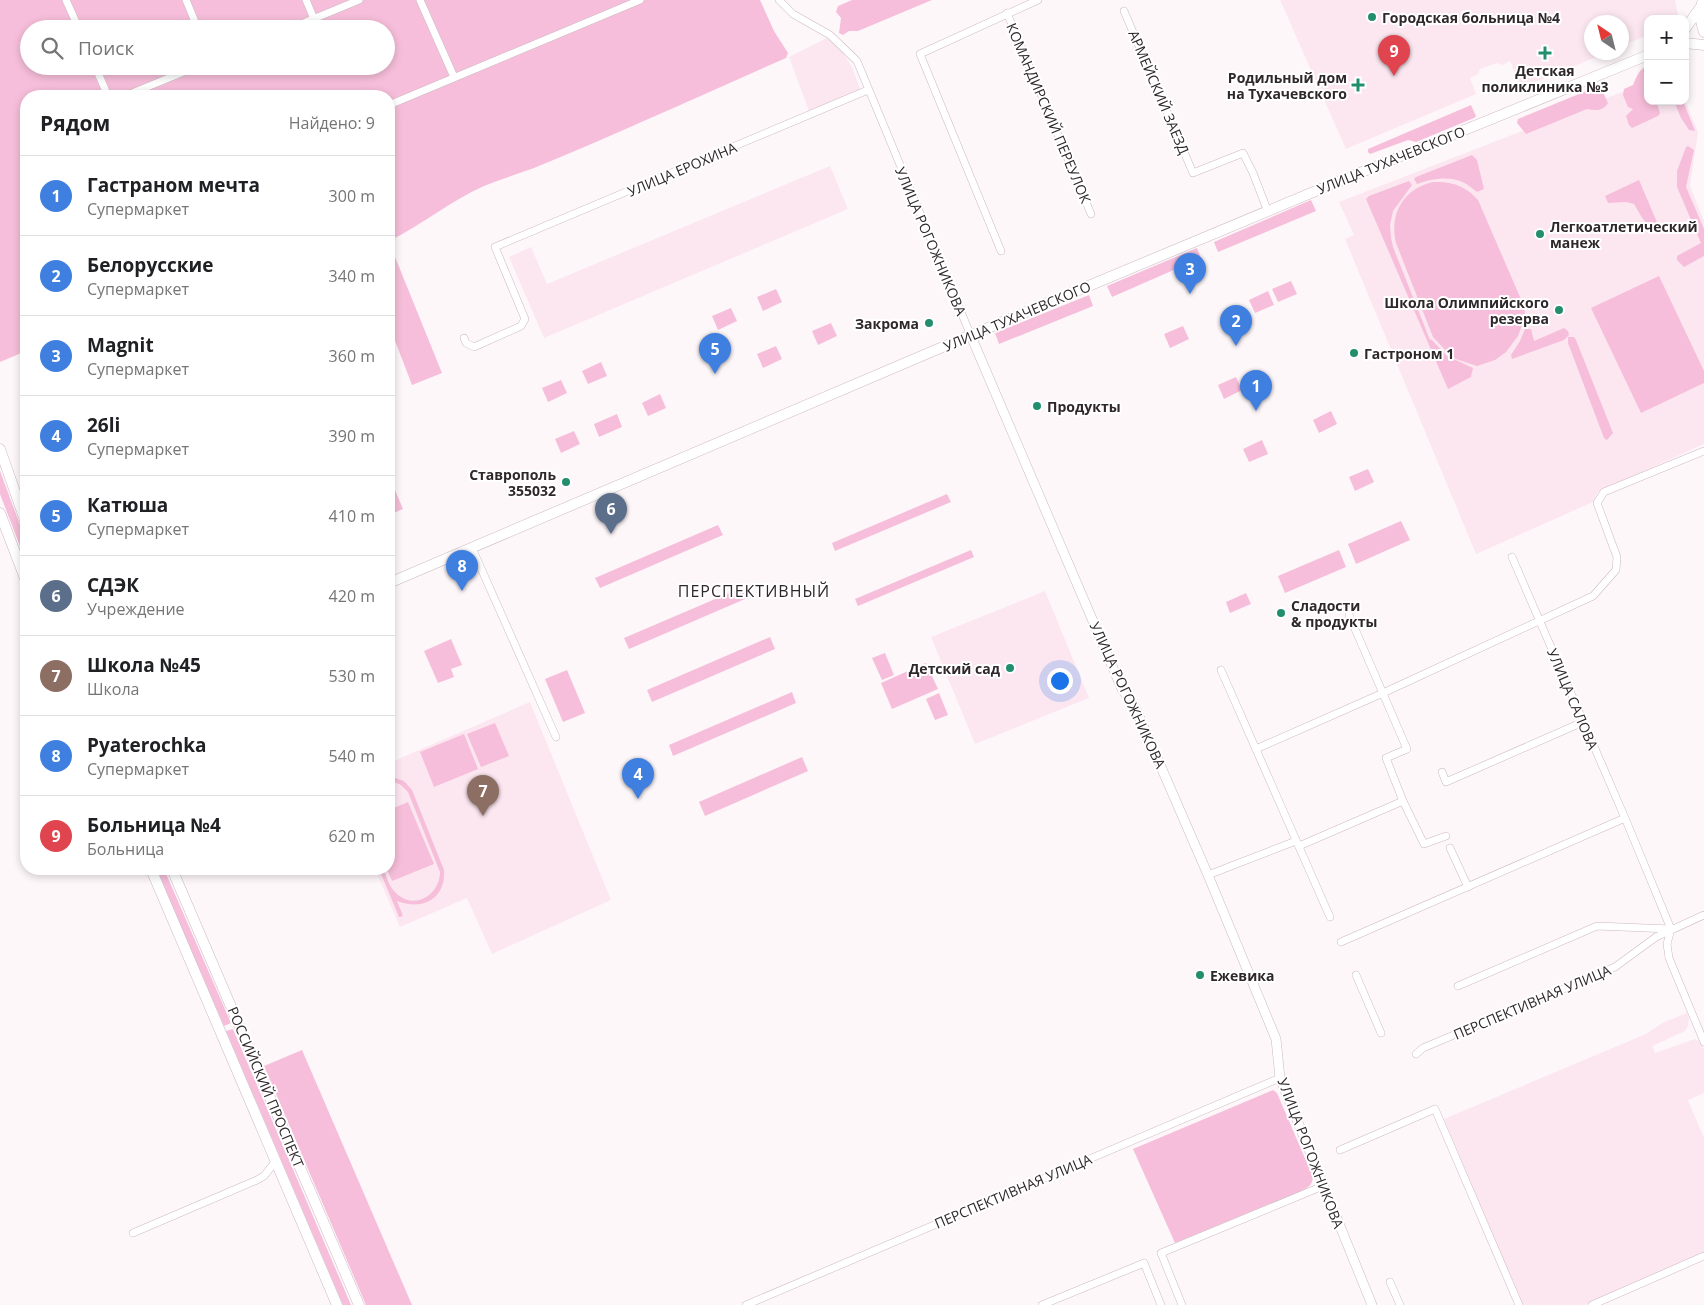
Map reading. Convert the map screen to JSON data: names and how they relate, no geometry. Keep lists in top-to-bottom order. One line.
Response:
{"streets":{"main road":["УЛИЦА ТУХАЧЕВСКОГО","РОССИЙСКИЙ ПРОСПЕКТ"],"street":["АРМЕЙСКИЙ ЗАЕЗД","КОМАНДИРСКИЙ ПЕРЕУЛОК","УЛИЦА ЕРОХИНА","УЛИЦА РОГОЖНИКОВА","УЛИЦА САЛОВА","ПЕРСПЕКТИВНАЯ УЛИЦА"]},"crossings":[["АРМЕЙСКИЙ ЗАЕЗД","УЛИЦА ТУХАЧЕВСКОГО"],["УЛИЦА ТУХАЧЕВСКОГО","УЛИЦА РОГОЖНИКОВА"],["УЛИЦА ЕРОХИНА","УЛИЦА РОГОЖНИКОВА"],["УЛИЦА РОГОЖНИКОВА","ПЕРСПЕКТИВНАЯ УЛИЦА"],["УЛИЦА САЛОВА","ПЕРСПЕКТИВНАЯ УЛИЦА"]],"districts":["ПЕРСПЕКТИВНЫЙ"],"places":{"other":["Городская больница №4","Легкоатлетический манеж","Школа Олимпийского резерва","Закрома","Гастроном 1","Продукты","Ставрополь 355032","Сладости & продукты","Детский сад","Ежевика"],"health":["Детская поликлиника №3","Родильный дом на Тухачевского"]},"north":"top left","page":{"map_buttons":["+","−"],"search":"Поиск","pins":["9","3","2","5","1","6","8","4","7"],"heading":["Рядом","Найдено: 9"],"list":[{"mark":"1","name":"Гастраном мечта","note":"Супермаркет","value":"300 m"},{"mark":"2","name":"Белорусские","note":"Супермаркет","value":"340 m"},{"mark":"3","name":"Magnit","note":"Супермаркет","value":"360 m"},{"mark":"4","name":"26li","note":"Супермаркет","value":"390 m"},{"mark":"5","name":"Катюша","note":"Супермаркет","value":"410 m"},{"mark":"6","name":"СДЭК","note":"Учреждение","value":"420 m"},{"mark":"7","name":"Школа №45","note":"Школа","value":"530 m"},{"mark":"8","name":"Pyaterochka","note":"Супермаркет","value":"540 m"},{"mark":"9","name":"Больница №4","note":"Больница","value":"620 m"}]}}
